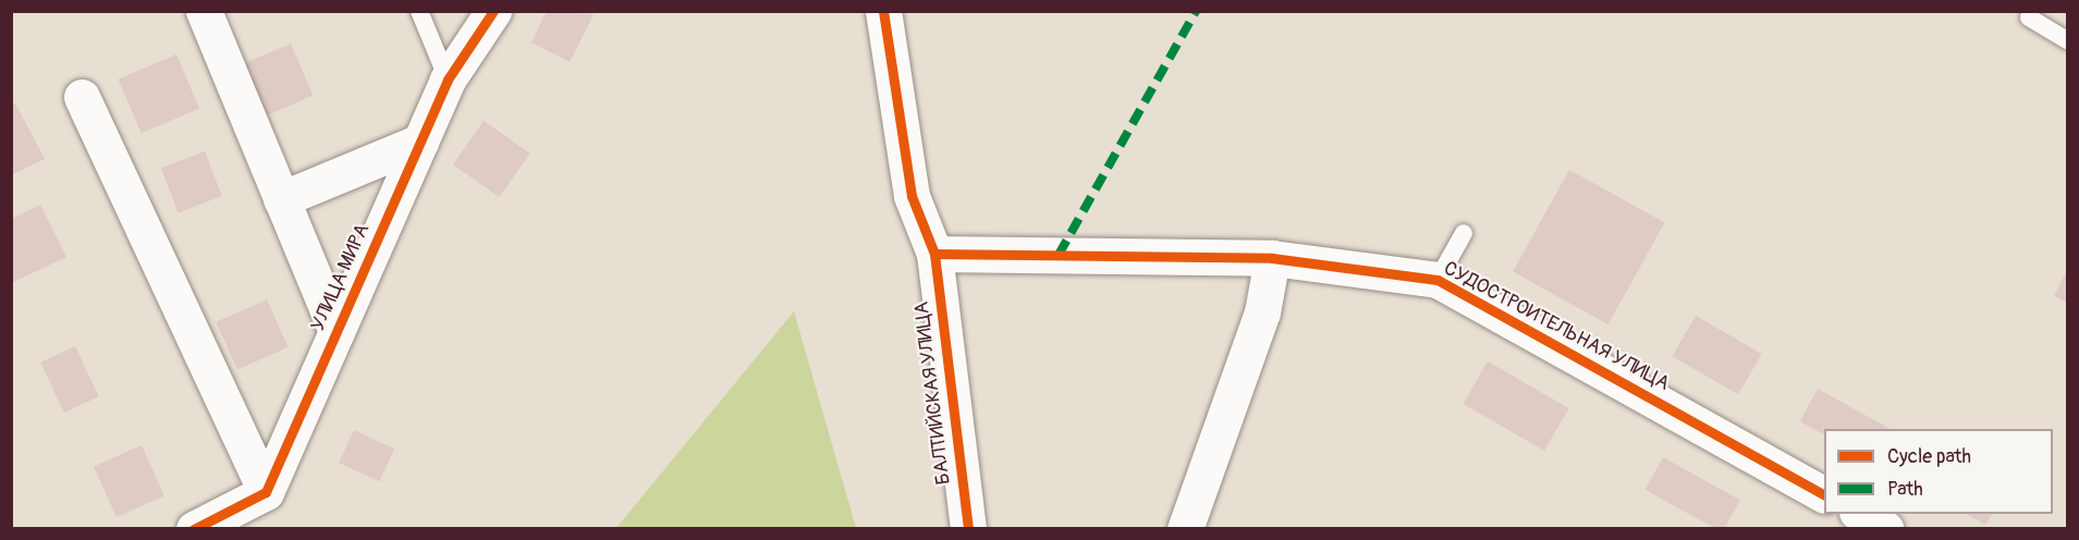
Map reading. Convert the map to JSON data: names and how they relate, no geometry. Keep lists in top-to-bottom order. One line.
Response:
{"streets":{"street":["УЛИЦА МИРА","СУДОСТРОИТЕЛЬНАЯ УЛИЦА","БАЛТИЙСКАЯ УЛИЦА"]},"crossings":[["СУДОСТРОИТЕЛЬНАЯ УЛИЦА","БАЛТИЙСКАЯ УЛИЦА"]],"legend":["Cycle path","Path"]}
